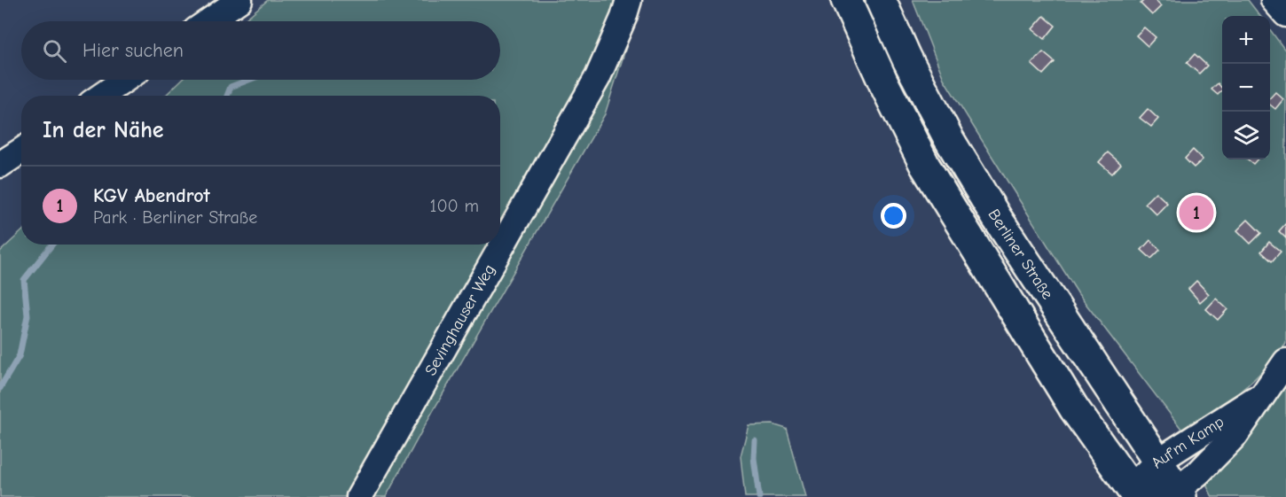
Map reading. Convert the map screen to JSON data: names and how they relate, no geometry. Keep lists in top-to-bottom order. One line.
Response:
{"streets":{"main road":["Berliner Straße"],"street":["Sevinghauser Weg","Auf'm Kamp"]},"crossings":[["Berliner Straße","Auf'm Kamp"]],"page":{"map_buttons":["+","−"],"search":"Hier suchen","heading":"In der Nähe","list":[{"mark":"1","name":"KGV Abendrot","note":"Park · Berliner Straße","value":"100 m"}],"pins":"1"}}
